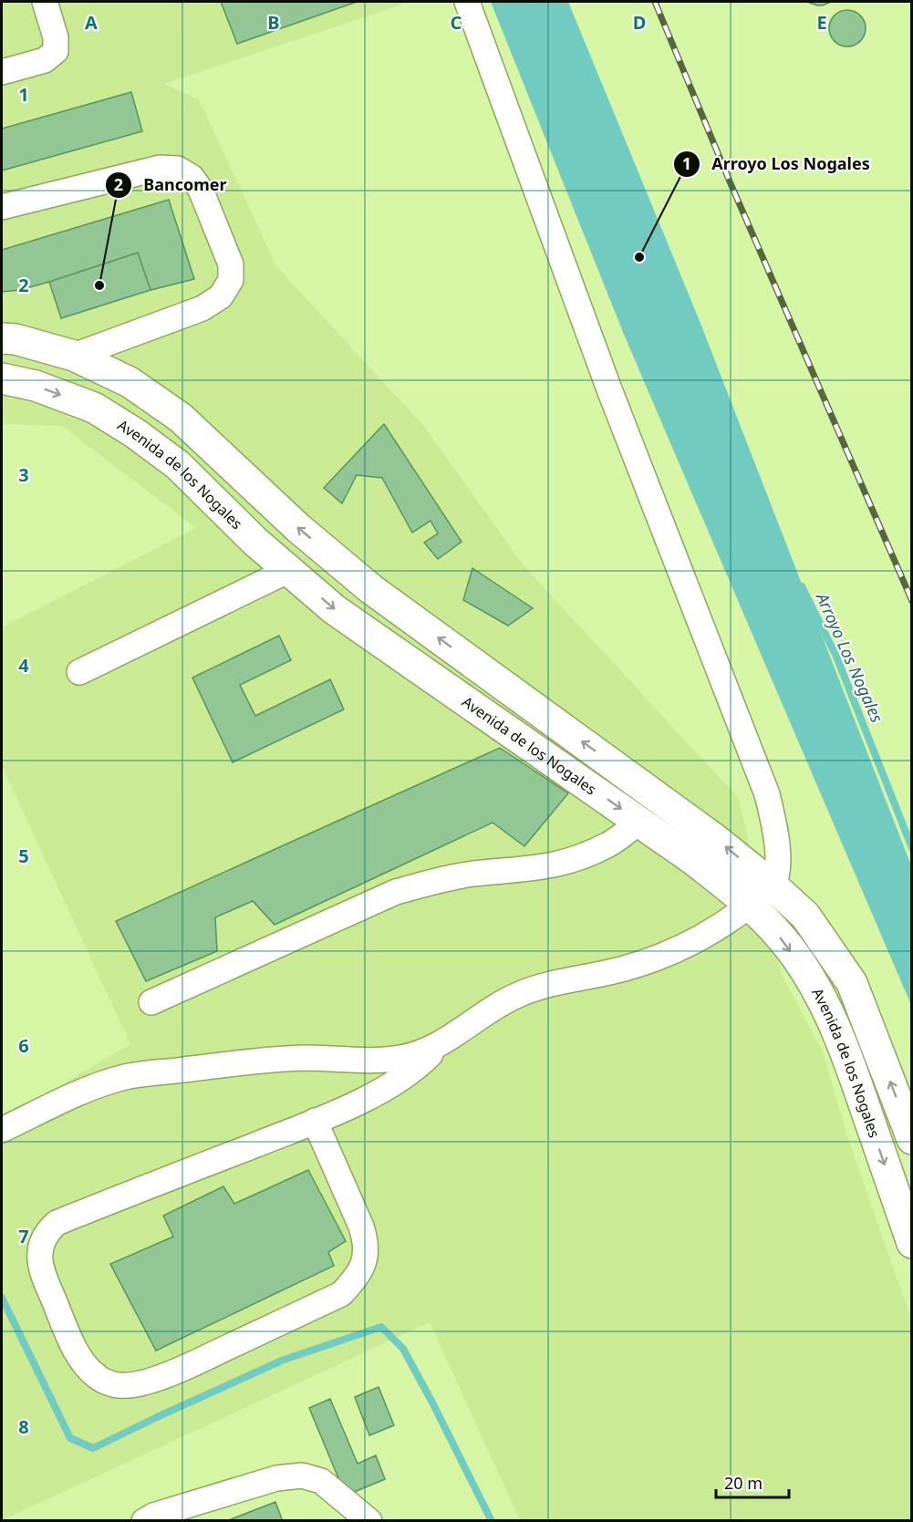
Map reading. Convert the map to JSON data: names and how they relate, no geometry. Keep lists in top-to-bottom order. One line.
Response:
{"streets":{"main road":["Avenida de los Nogales"]},"water":["Arroyo Los Nogales"],"places":["Arroyo Los Nogales","Bancomer"],"scale_bar":"20 m","grid":{"columns":["A","B","C","D","E"],"rows":["1","2","3","4","5","6","7","8"]}}
